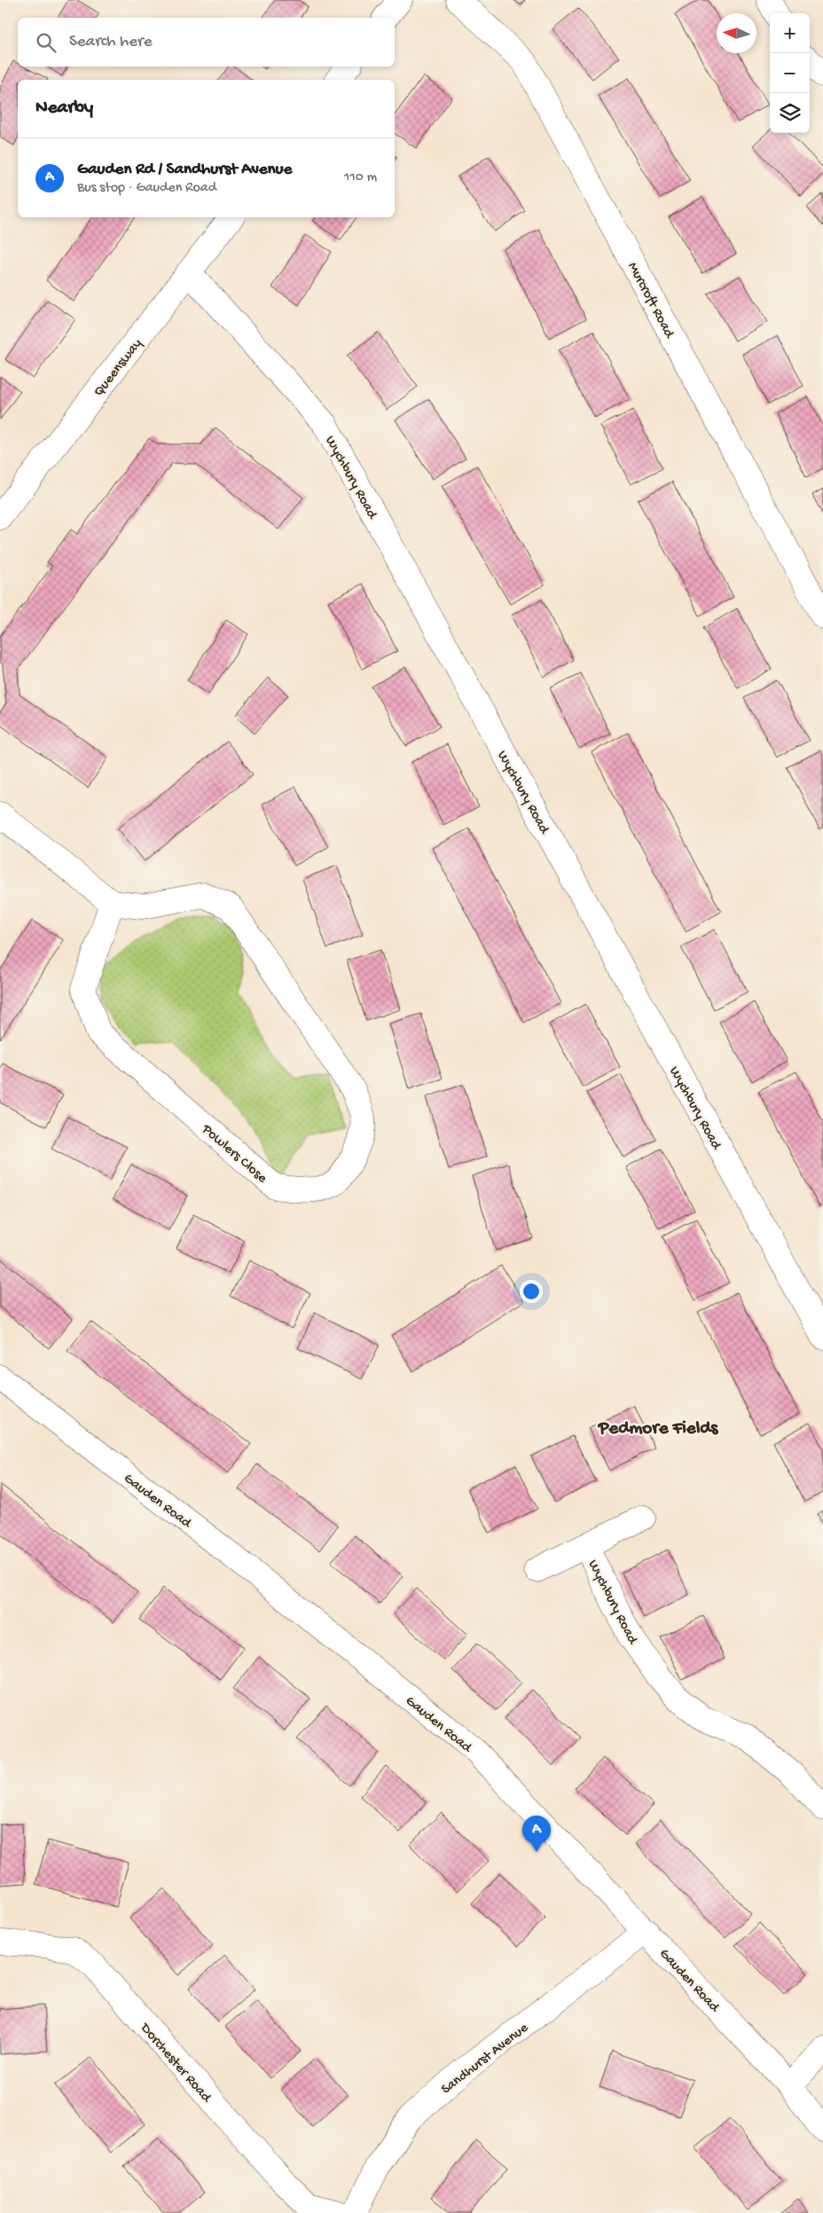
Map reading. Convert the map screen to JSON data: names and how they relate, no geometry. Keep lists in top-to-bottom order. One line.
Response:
{"streets":{"street":["Murcroft Road","Queensway","Wychbury Road","Powlers Close","Gauden Road","Sandhurst Avenue","Dorchester Road"]},"crossings":[["Queensway","Wychbury Road"],["Gauden Road","Sandhurst Avenue"]],"districts":["Pedmore Fields"],"north":"left","page":{"map_buttons":["+","−"],"search":"Search here","heading":"Nearby","list":[{"mark":"A","name":"Gauden Rd / Sandhurst Avenue","note":"Bus stop · Gauden Road","value":"110 m"}],"pins":"A"}}
